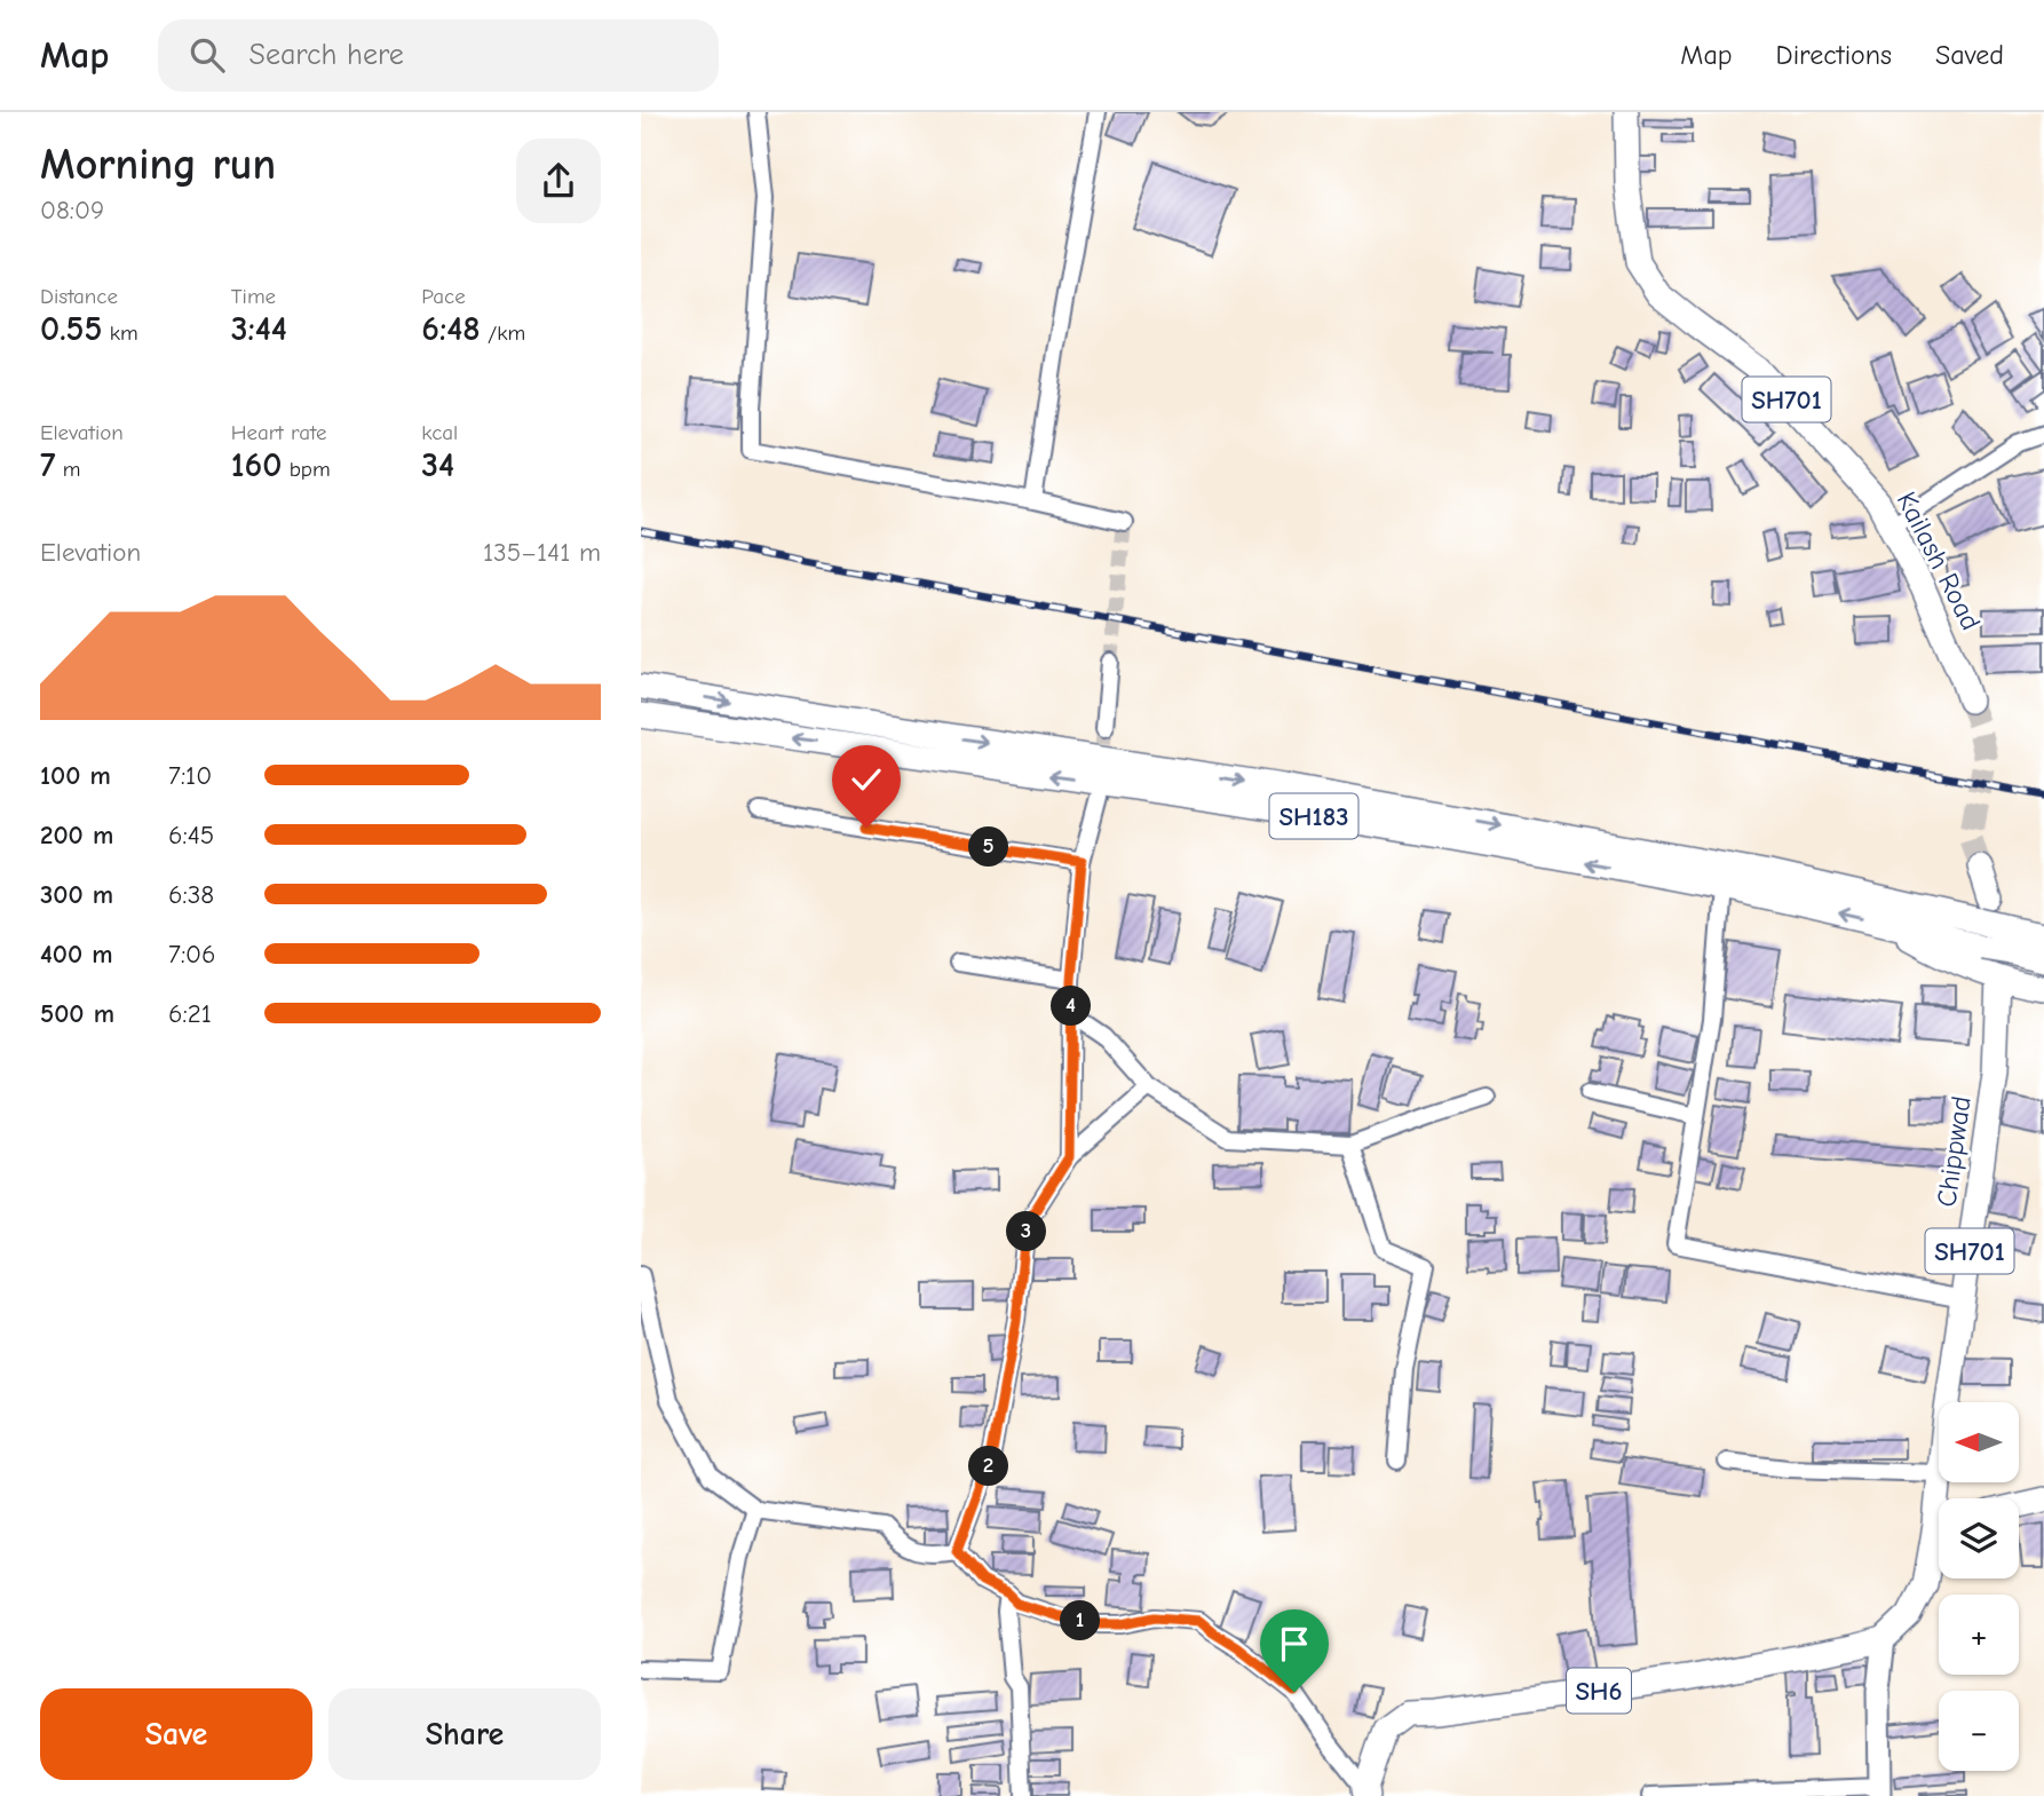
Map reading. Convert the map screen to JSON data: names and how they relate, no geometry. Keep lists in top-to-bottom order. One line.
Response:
{"streets":{"main road":["SH701","Kailash Road","SH183","Chippwad","SH6"]},"crossings":[["Chippwad","SH6"]],"north":"left","page":{"header":"Map","search":"Search here","nav":["Map","Directions","Saved"],"heading":["Morning run","08:09"],"stats":[["Distance","0.55 km"],["Time","3:44"],["Pace","6:48 /km"],["Elevation","7 m"],["Heart rate","160 bpm"],["kcal","34"]],"chart":["Elevation","135–141 m"],"list":[{"name":"100 m","note":"7:10"},{"name":"200 m","note":"6:45"},{"name":"300 m","note":"6:38"},{"name":"400 m","note":"7:06"},{"name":"500 m","note":"6:21"}],"pins":["5","4","3","2","1"],"map_buttons":["+","−"],"buttons":["Save","Share"]}}
